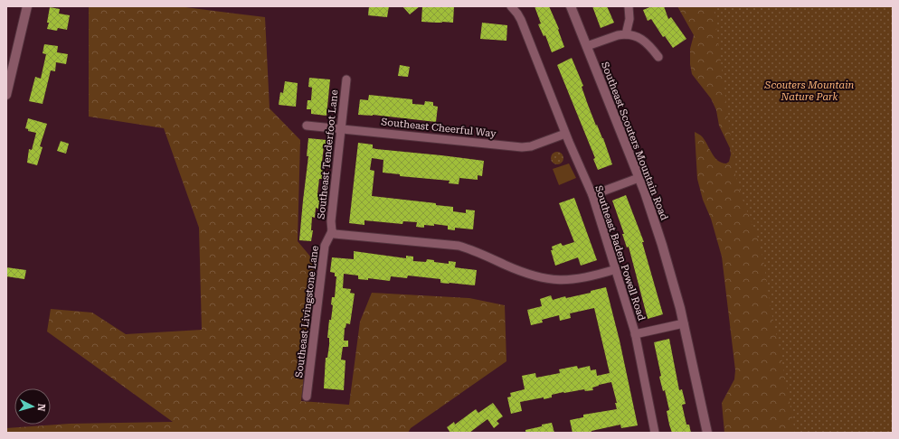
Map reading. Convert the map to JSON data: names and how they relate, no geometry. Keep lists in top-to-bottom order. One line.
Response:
{"streets":{"street":["Southeast Cheerful Way","Southeast Scouters Mountain Road","Southeast Tenderfoot Lane","Southeast Baden Powell Road","Southeast Livingstone Lane"]},"crossings":[["Southeast Cheerful Way","Southeast Tenderfoot Lane"],["Southeast Cheerful Way","Southeast Baden Powell Road"],["Southeast Tenderfoot Lane","Southeast Livingstone Lane"]],"parks":["Scouters Mountain Nature Park"],"north":"right"}
